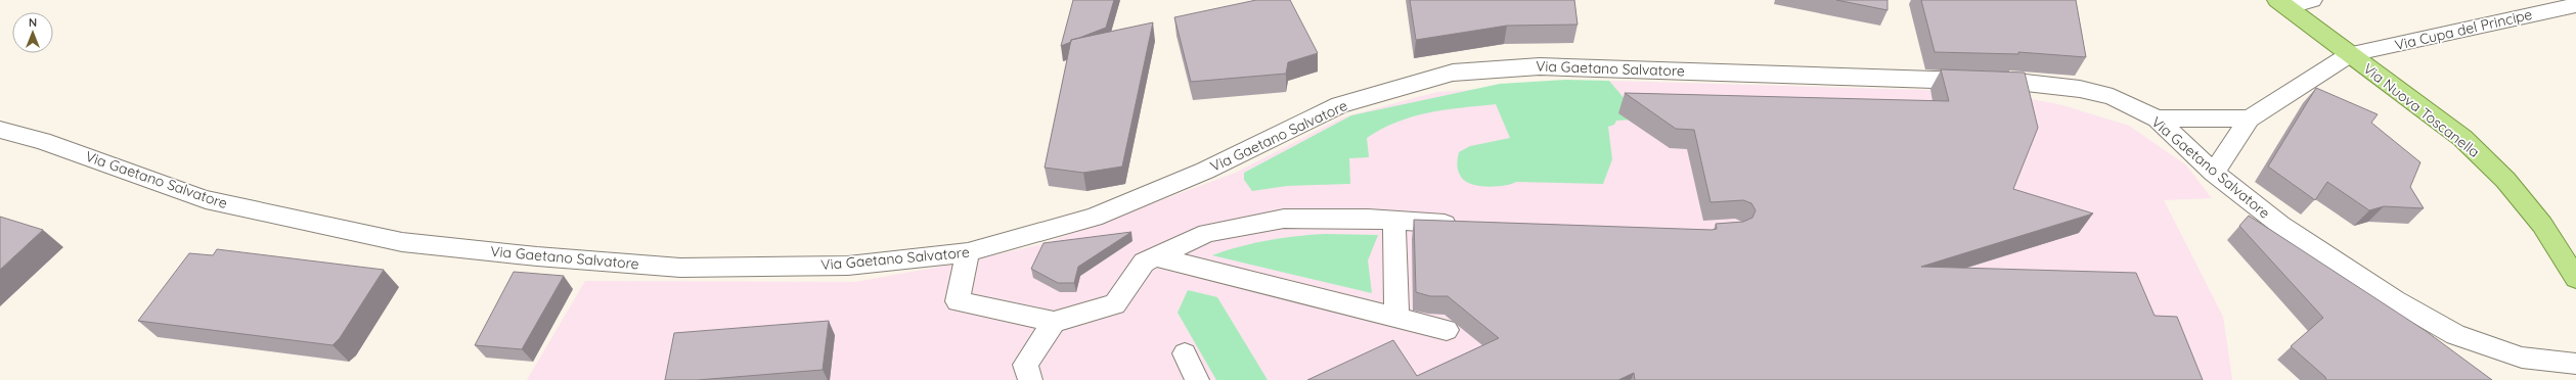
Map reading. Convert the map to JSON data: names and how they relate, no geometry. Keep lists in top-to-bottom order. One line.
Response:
{"streets":{"main road":["Via Nuova Toscanella"],"street":["Via Cupa del Principe","Via Gaetano Salvatore"]},"crossings":[["Via Cupa del Principe","Via Nuova Toscanella"]],"north":"top"}
